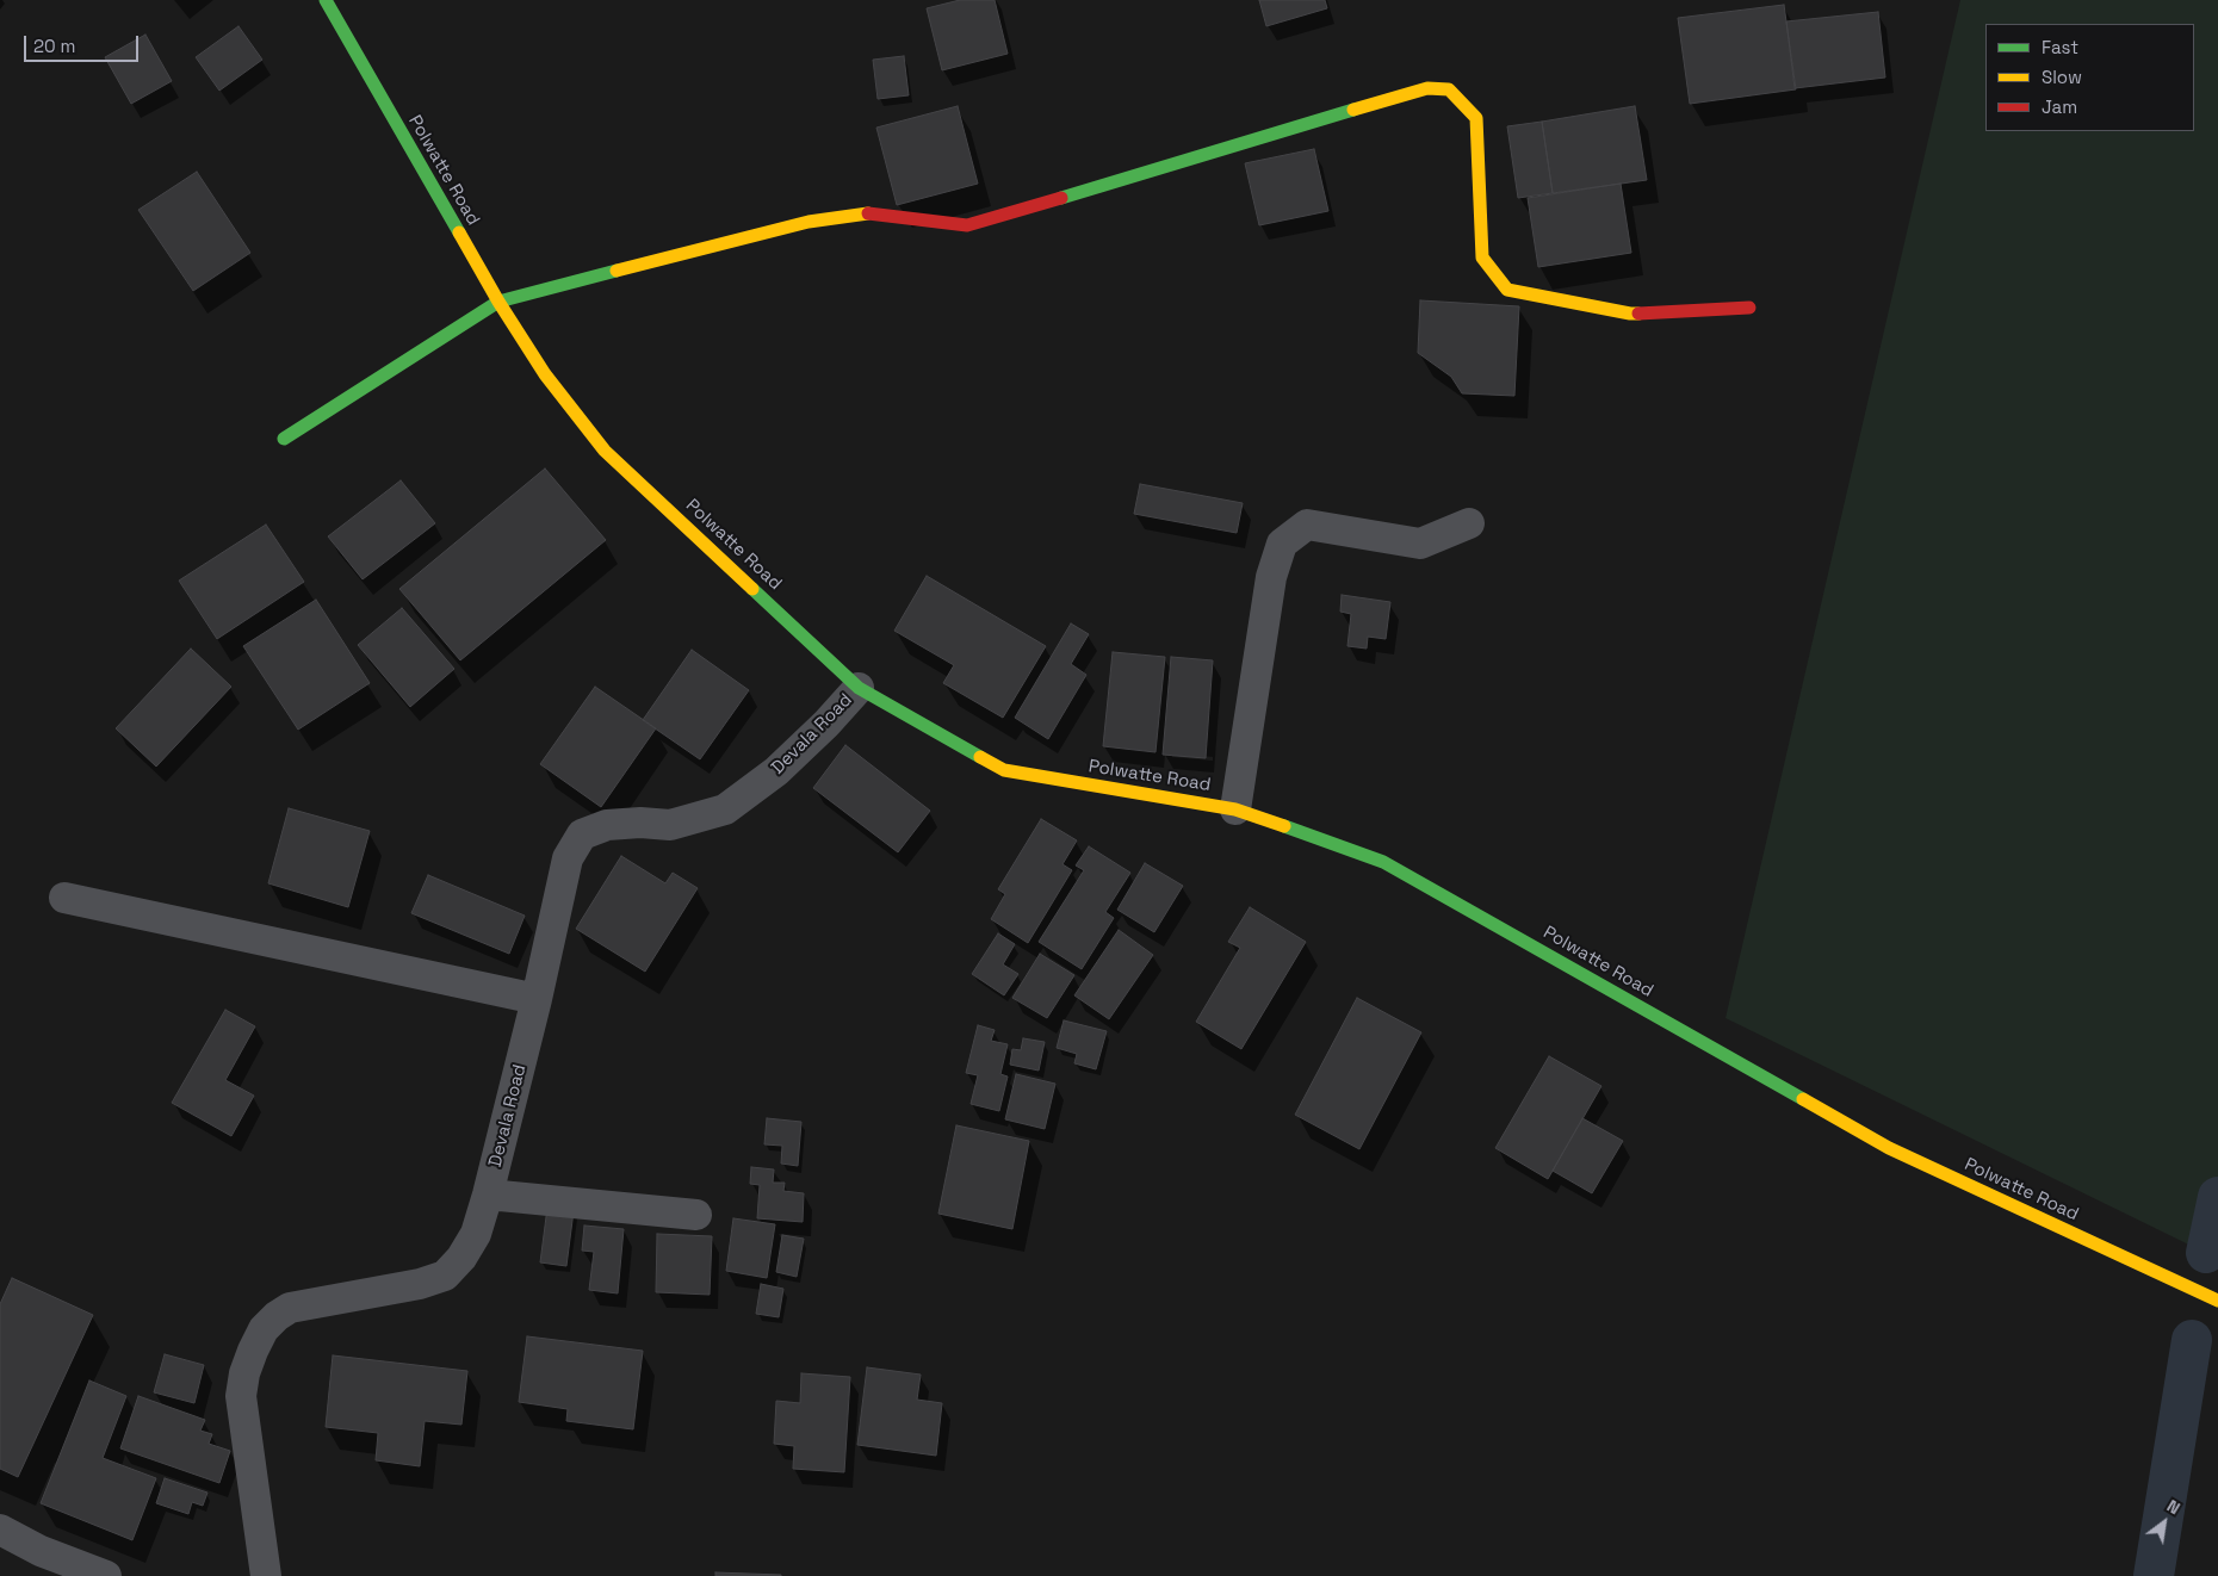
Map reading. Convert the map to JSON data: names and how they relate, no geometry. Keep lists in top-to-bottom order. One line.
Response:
{"streets":{"street":["Polwatte Road","Devala Road"]},"crossings":[["Polwatte Road","Devala Road"]],"legend":["Fast","Slow","Jam"],"scale_bar":"20 m","north":"top right"}
